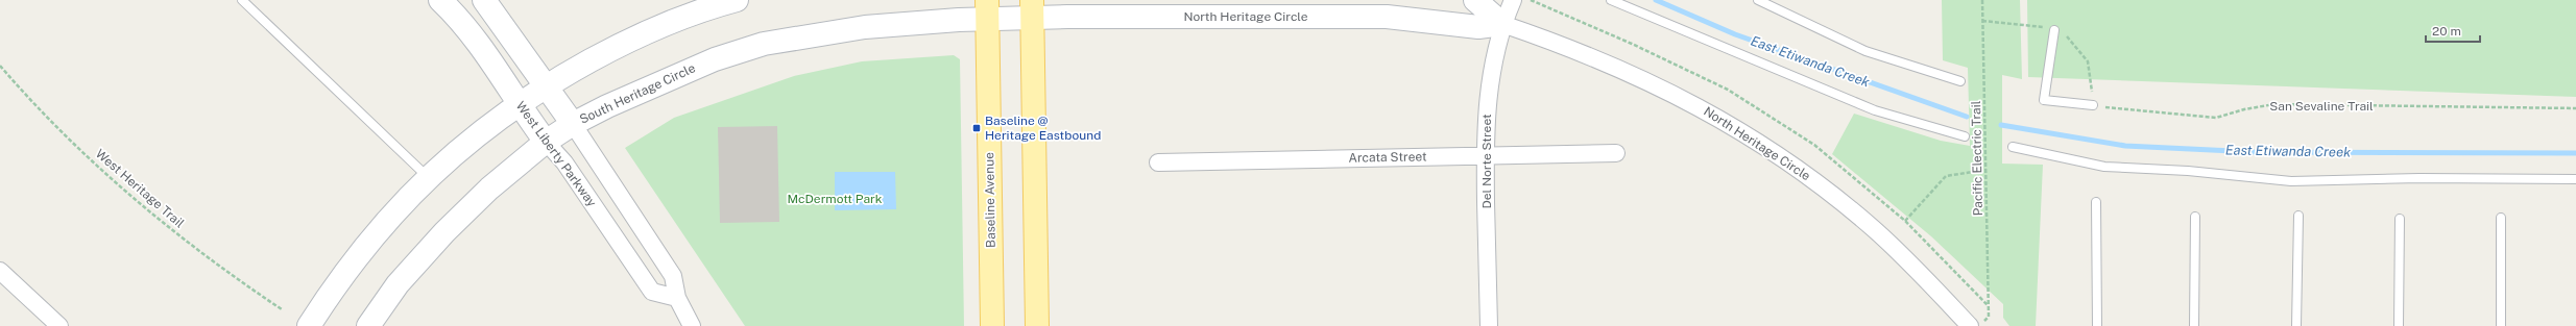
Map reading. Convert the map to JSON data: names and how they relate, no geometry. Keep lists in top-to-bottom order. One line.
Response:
{"streets":{"main road":["Baseline Avenue"],"street":["North Heritage Circle","South Heritage Circle","West Liberty Parkway","Arcata Street","Del Norte Street"],"path":["San Sevaline Trail","Pacific Electric Trail","West Heritage Trail"]},"crossings":[["North Heritage Circle","South Heritage Circle"],["North Heritage Circle","Del Norte Street"],["North Heritage Circle","Baseline Avenue"],["South Heritage Circle","West Liberty Parkway"],["South Heritage Circle","Baseline Avenue"],["Arcata Street","Del Norte Street"]],"water":["East Etiwanda Creek"],"parks":["McDermott Park"],"places":{"transit":["Baseline @ Heritage Eastbound"]},"scale_bar":"20 m"}
